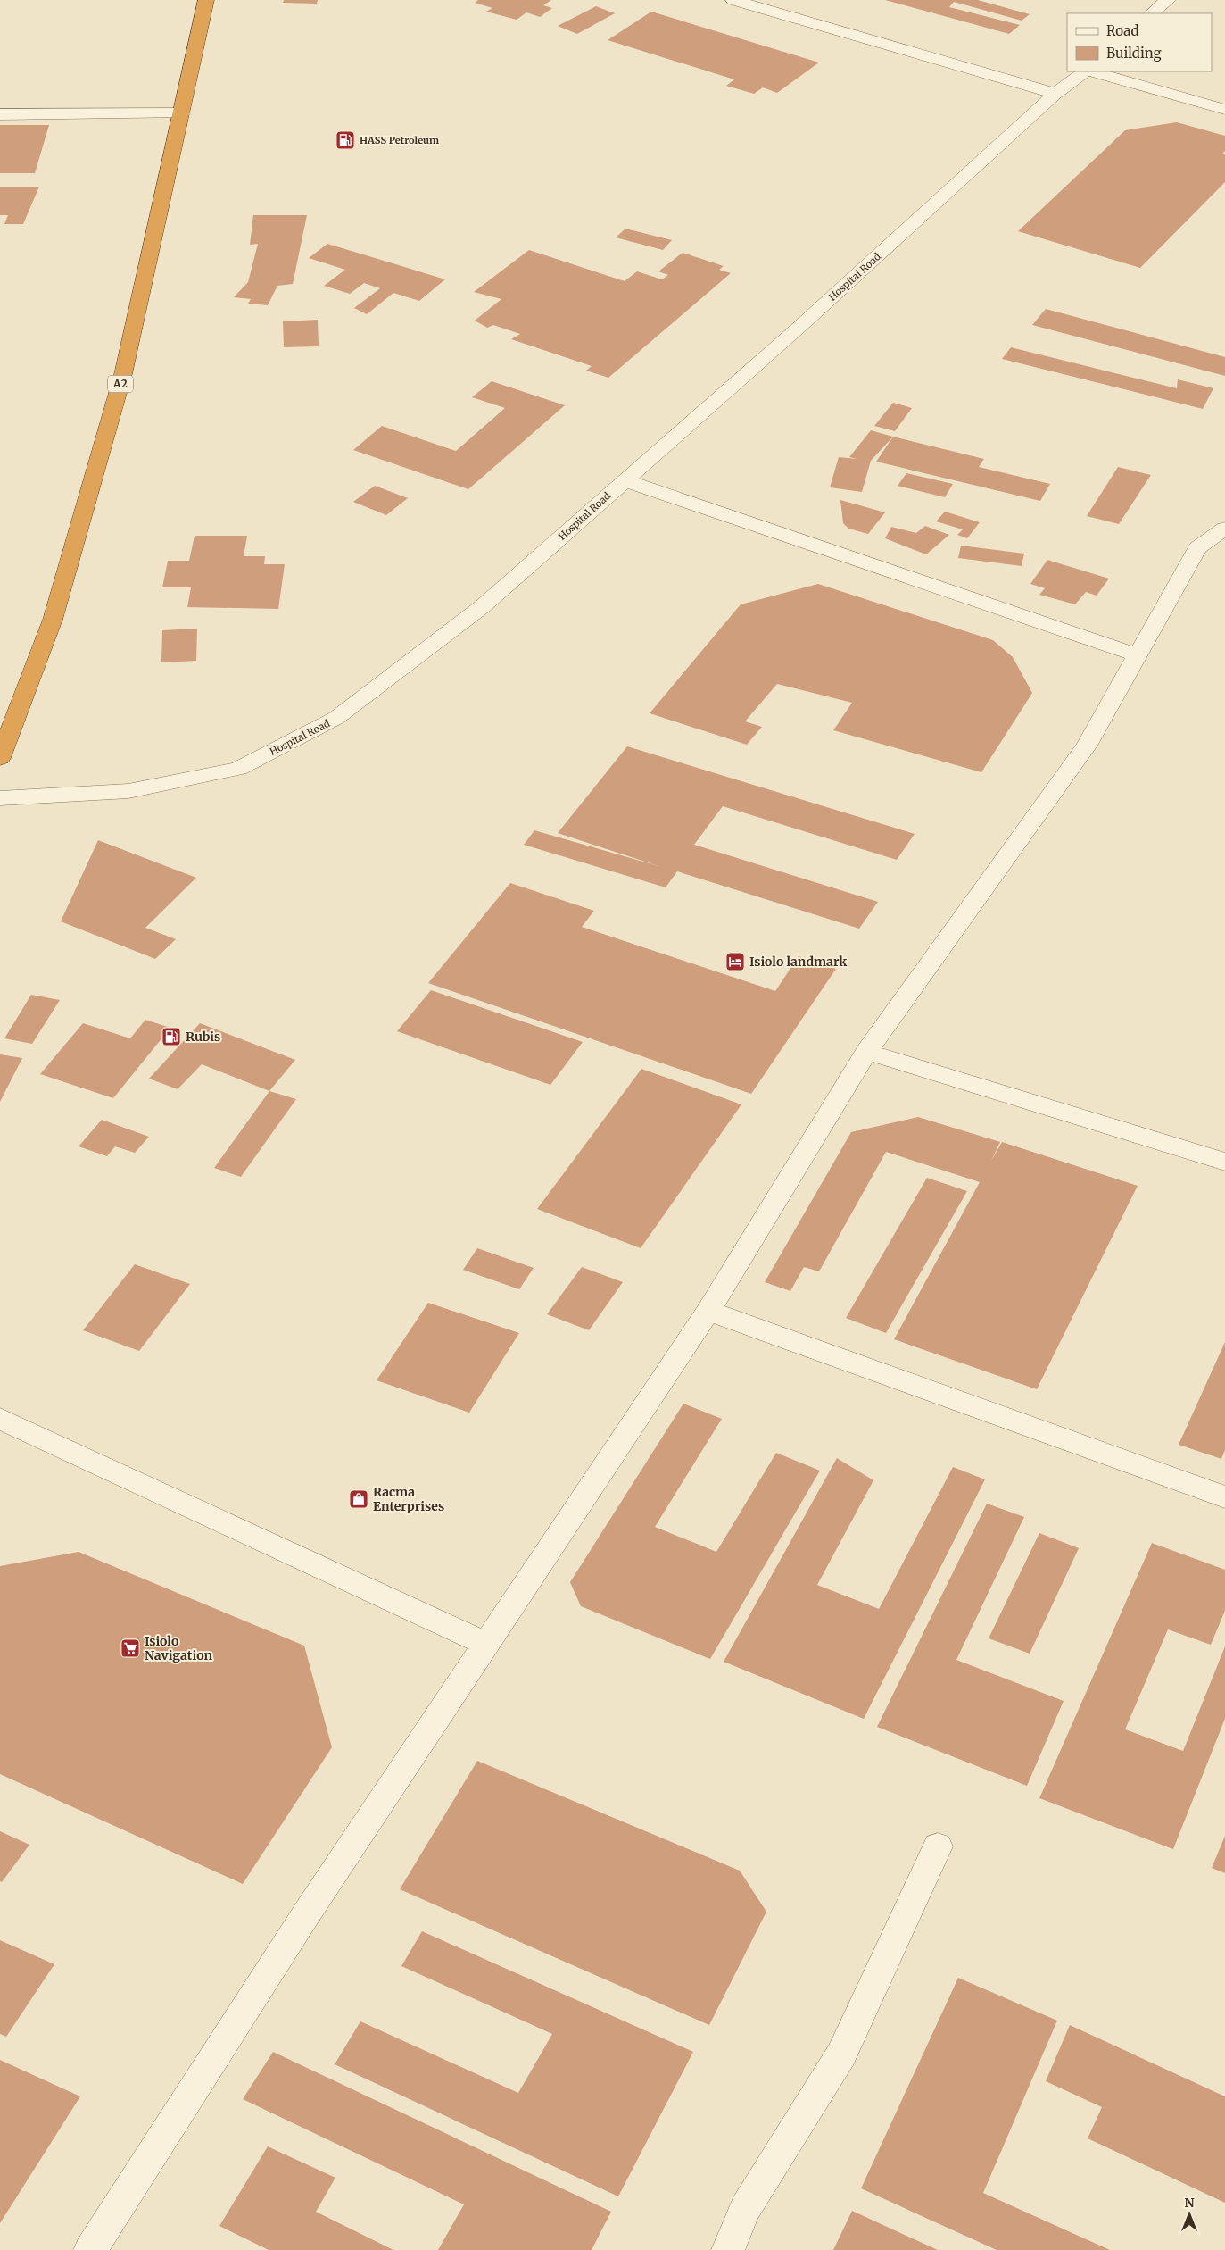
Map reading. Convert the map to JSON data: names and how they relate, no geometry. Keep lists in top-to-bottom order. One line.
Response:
{"streets":{"highway":["A2"],"street":["Hospital Road"]},"places":{"fuel station":["HASS Petroleum","Rubis"],"hotel":["Isiolo landmark"],"shop":["Racma Enterprises"],"supermarket":["Isiolo Navigation"]},"legend":["Road","Building"],"north":"top"}
